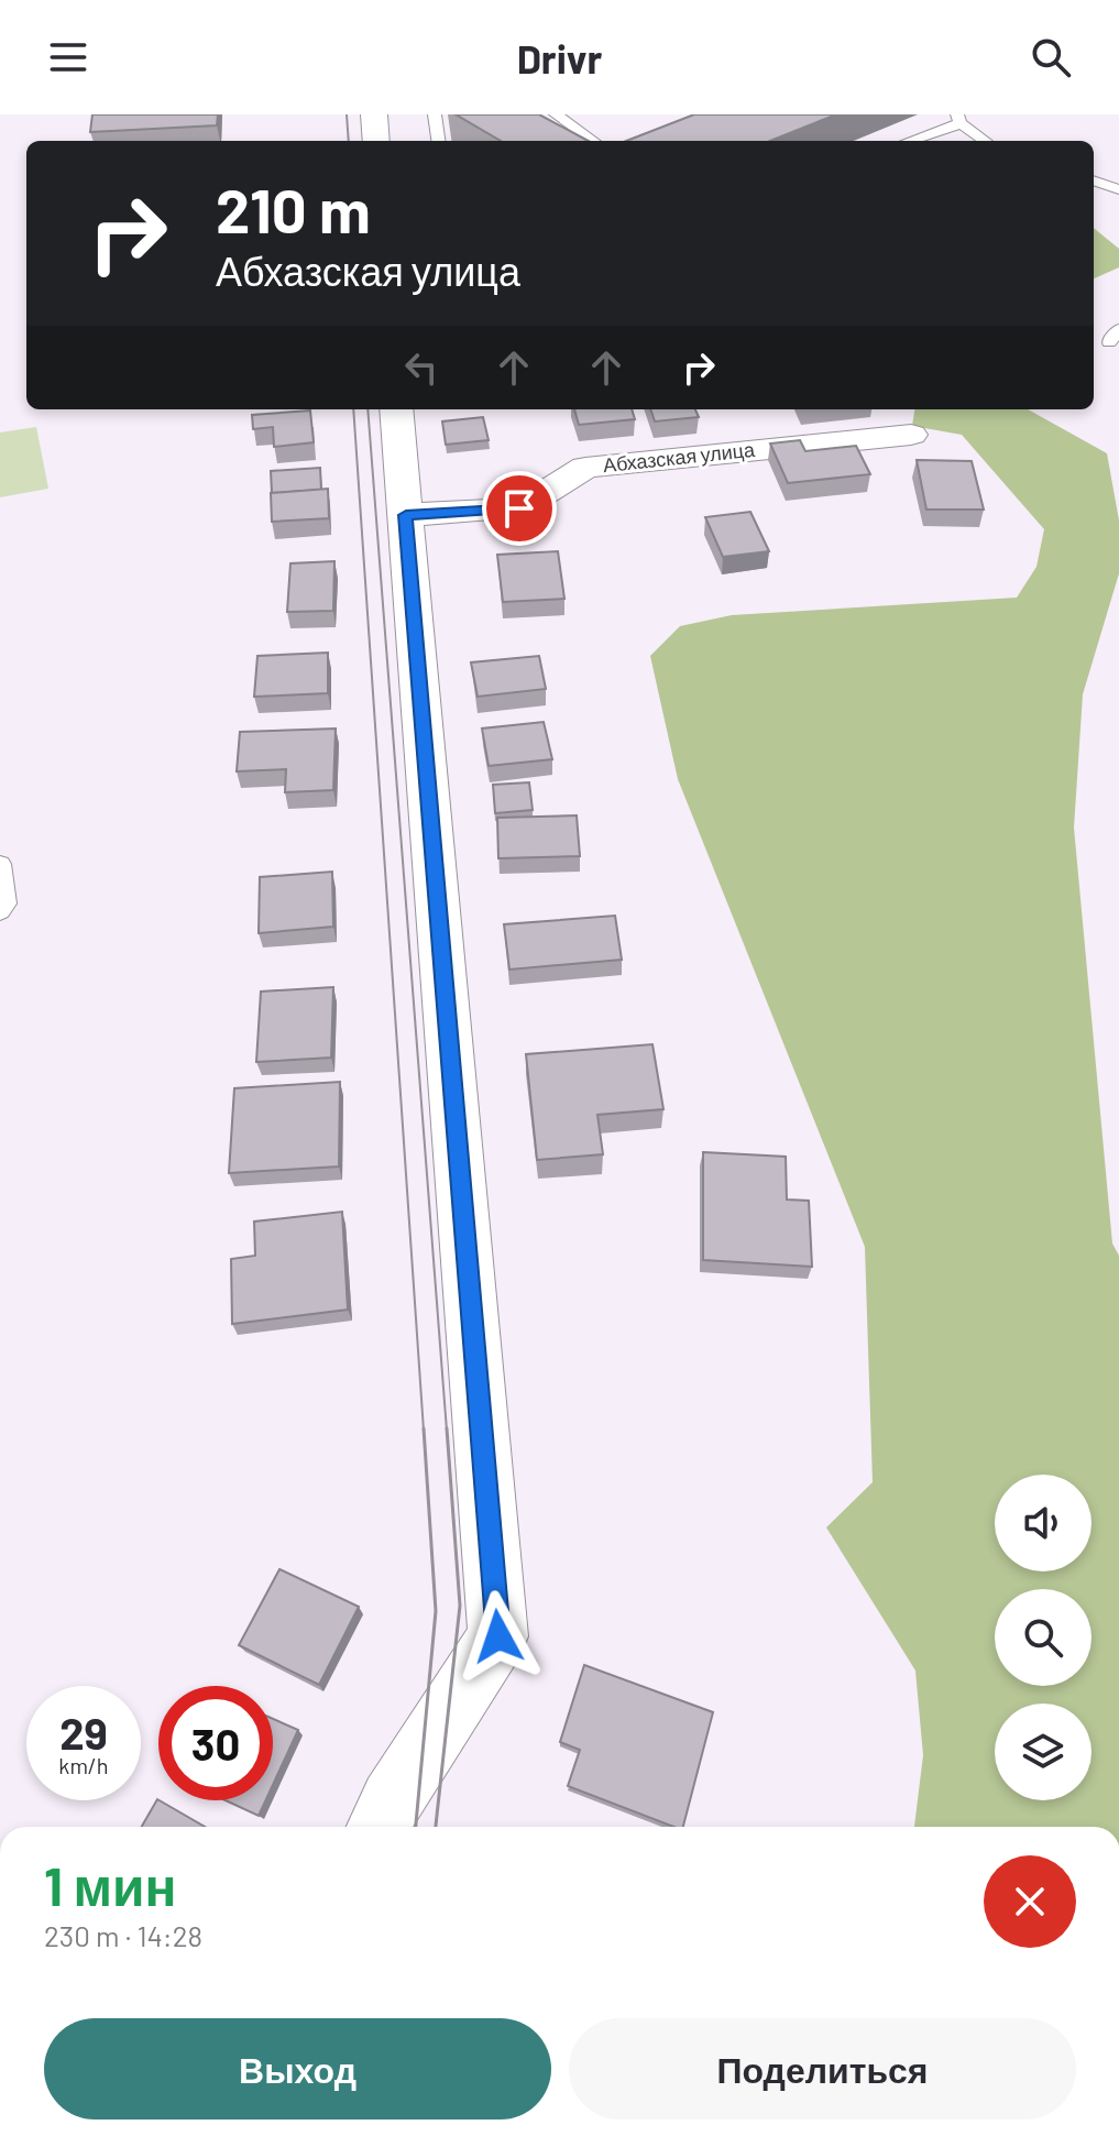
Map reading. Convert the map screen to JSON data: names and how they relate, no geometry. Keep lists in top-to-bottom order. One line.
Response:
{"streets":{"street":["Абхазская улица"]},"page":{"header":"Drivr","turn":["210 m","Абхазская улица"],"speed":"29 km/h","limit":"30","heading":["1 мин","230 m · 14:28"],"buttons":["Выход","Поделиться"]}}
